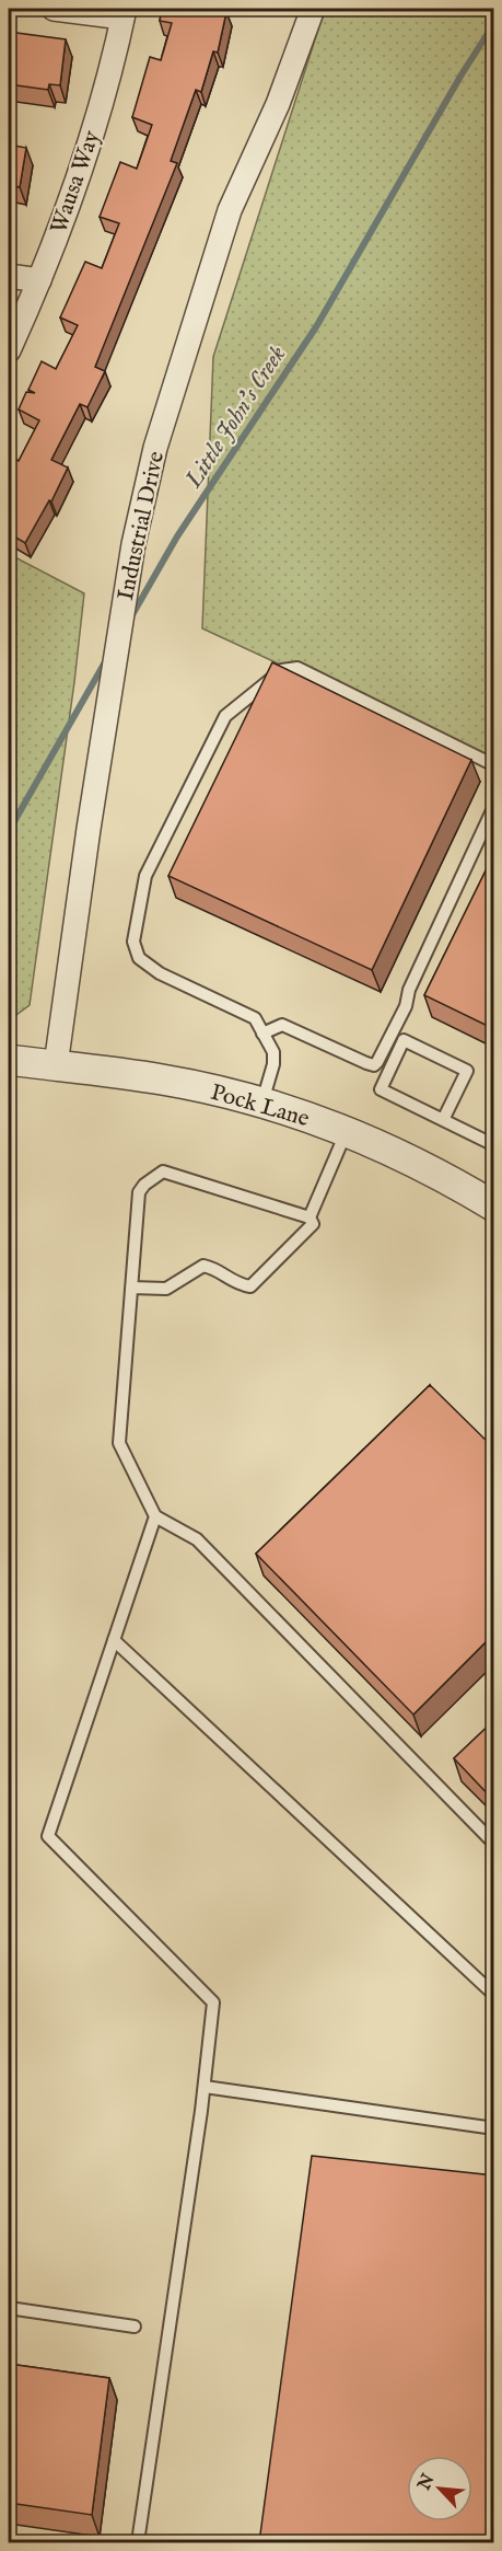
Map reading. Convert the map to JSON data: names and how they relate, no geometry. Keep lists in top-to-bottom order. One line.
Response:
{"streets":{"street":["Wausa Way","Industrial Drive","Pock Lane"]},"crossings":[["Industrial Drive","Pock Lane"]],"water":["Little John's Creek"],"north":"top left"}
